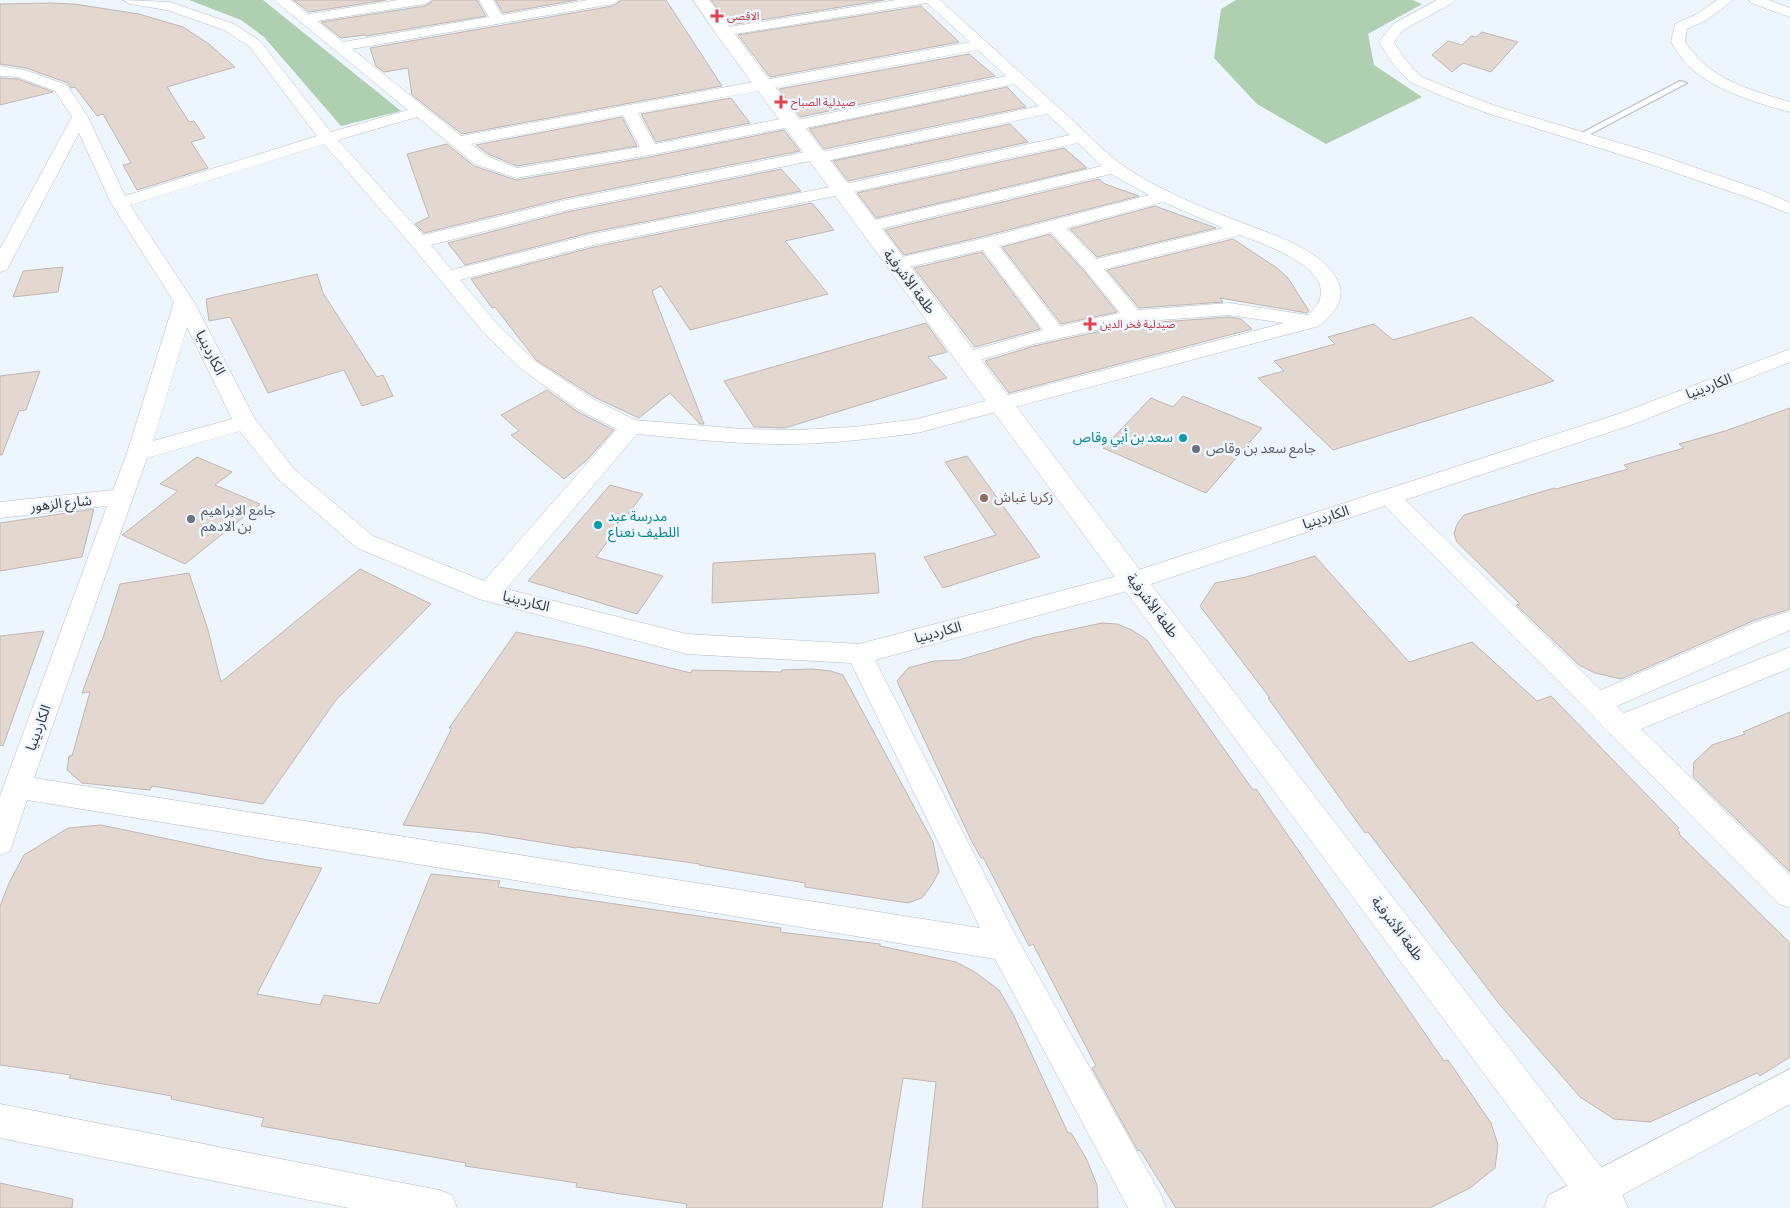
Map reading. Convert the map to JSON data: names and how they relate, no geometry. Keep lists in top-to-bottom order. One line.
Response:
{"streets":{"main road":["طلعة الأشرفية"],"street":["الكاردينيا","شارع الزهور"]},"crossings":[["طلعة الأشرفية","الكاردينيا"],["الكاردينيا","شارع الزهور"]],"places":{"health":["الاقصى","صيدلية الصباح","صيدلية فخر الدين"],"other":["سعد بن أبي وقاص","جامع سعد بن وقاص","زكريا غباش","جامع الابراهيم بن الادهم","مدرسة عبد اللطيف نعناع"]}}
